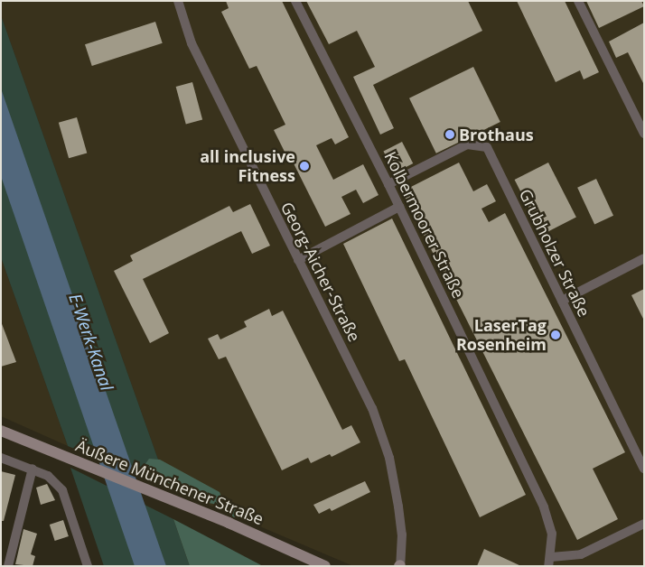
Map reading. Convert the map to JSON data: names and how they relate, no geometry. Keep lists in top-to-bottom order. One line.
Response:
{"streets":{"main road":["Äußere Münchener Straße"],"street":["Kolbermoorer Straße","Grubholzer Straße","Georg-Aicher-Straße"]},"crossings":[["Kolbermoorer Straße","Grubholzer Straße"]],"water":["E-Werk-Kanal"],"places":["Brothaus","all inclusive Fitness","LaserTag Rosenheim"]}
